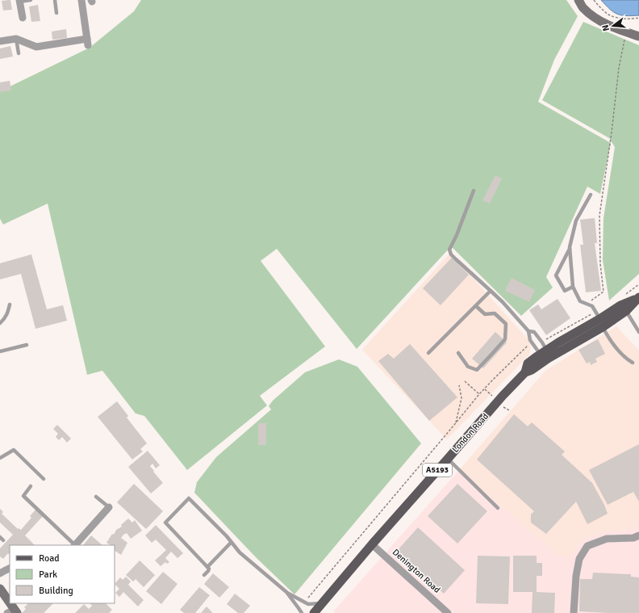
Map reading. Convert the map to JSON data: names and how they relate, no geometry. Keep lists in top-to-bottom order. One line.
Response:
{"streets":{"main road":["London Road","A5193"],"street":["Denington Road"]},"crossings":[["London Road","Denington Road"]],"legend":["Road","Park","Building"],"north":"left"}
